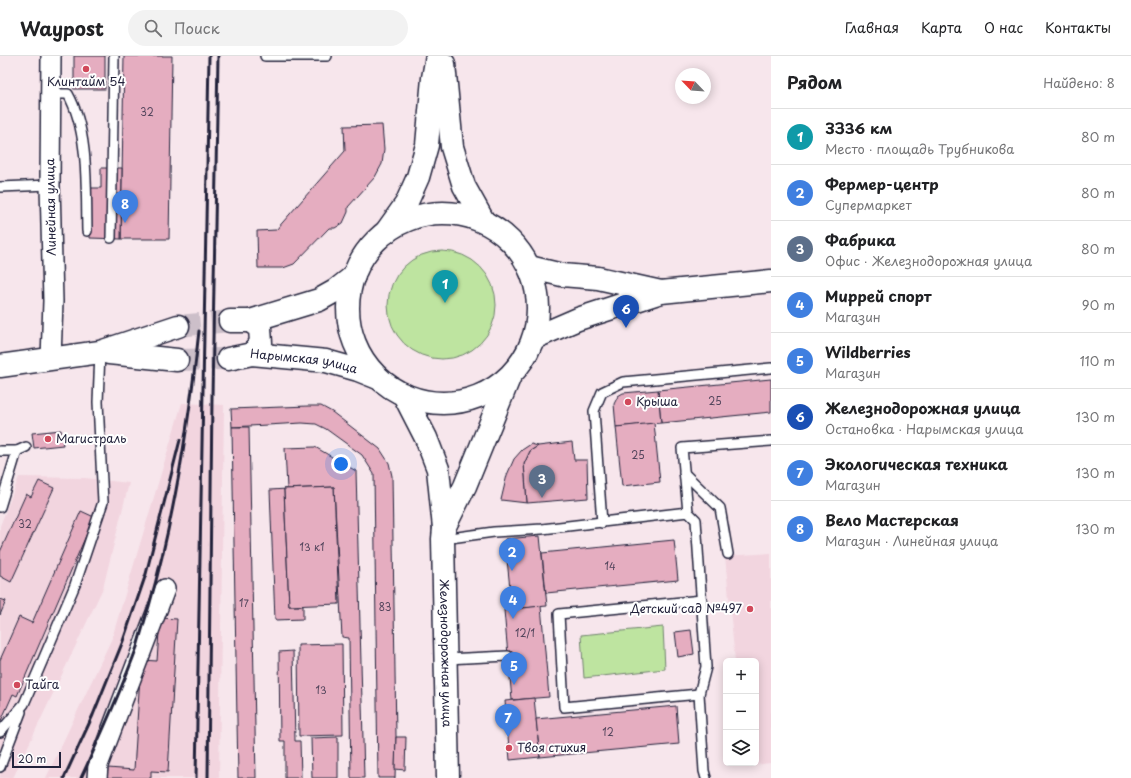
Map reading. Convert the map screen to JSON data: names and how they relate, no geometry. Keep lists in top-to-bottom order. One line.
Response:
{"streets":{"main road":["Нарымская улица","Железнодорожная улица"],"street":["Линейная улица"]},"places":["Клинтайм 54","Крыша","Магистраль","Детский сад №497","Тайга","Твоя стихия"],"house_numbers":["32","25","25","32","13 к1","14","17","83","12/1","13","12"],"scale_bar":"20 m","north":"top left","page":{"header":"Waypost","search":"Поиск","nav":["Главная","Карта","О нас","Контакты"],"heading":["Рядом","Найдено: 8"],"list":[{"mark":"1","name":"3336 км","note":"Место · площадь Трубникова","value":"80 m"},{"mark":"2","name":"Фермер-центр","note":"Супермаркет","value":"80 m"},{"mark":"3","name":"Фабрика","note":"Офис · Железнодорожная улица","value":"80 m"},{"mark":"4","name":"Миррей спорт","note":"Магазин","value":"90 m"},{"mark":"5","name":"Wildberries","note":"Магазин","value":"110 m"},{"mark":"6","name":"Железнодорожная улица","note":"Остановка · Нарымская улица","value":"130 m"},{"mark":"7","name":"Экологическая техника","note":"Магазин","value":"130 m"},{"mark":"8","name":"Вело Мастерская","note":"Магазин · Линейная улица","value":"130 m"}],"pins":["8","1","6","3","2","4","5","7"],"map_buttons":["+","−"],"scale":"20 m"}}
